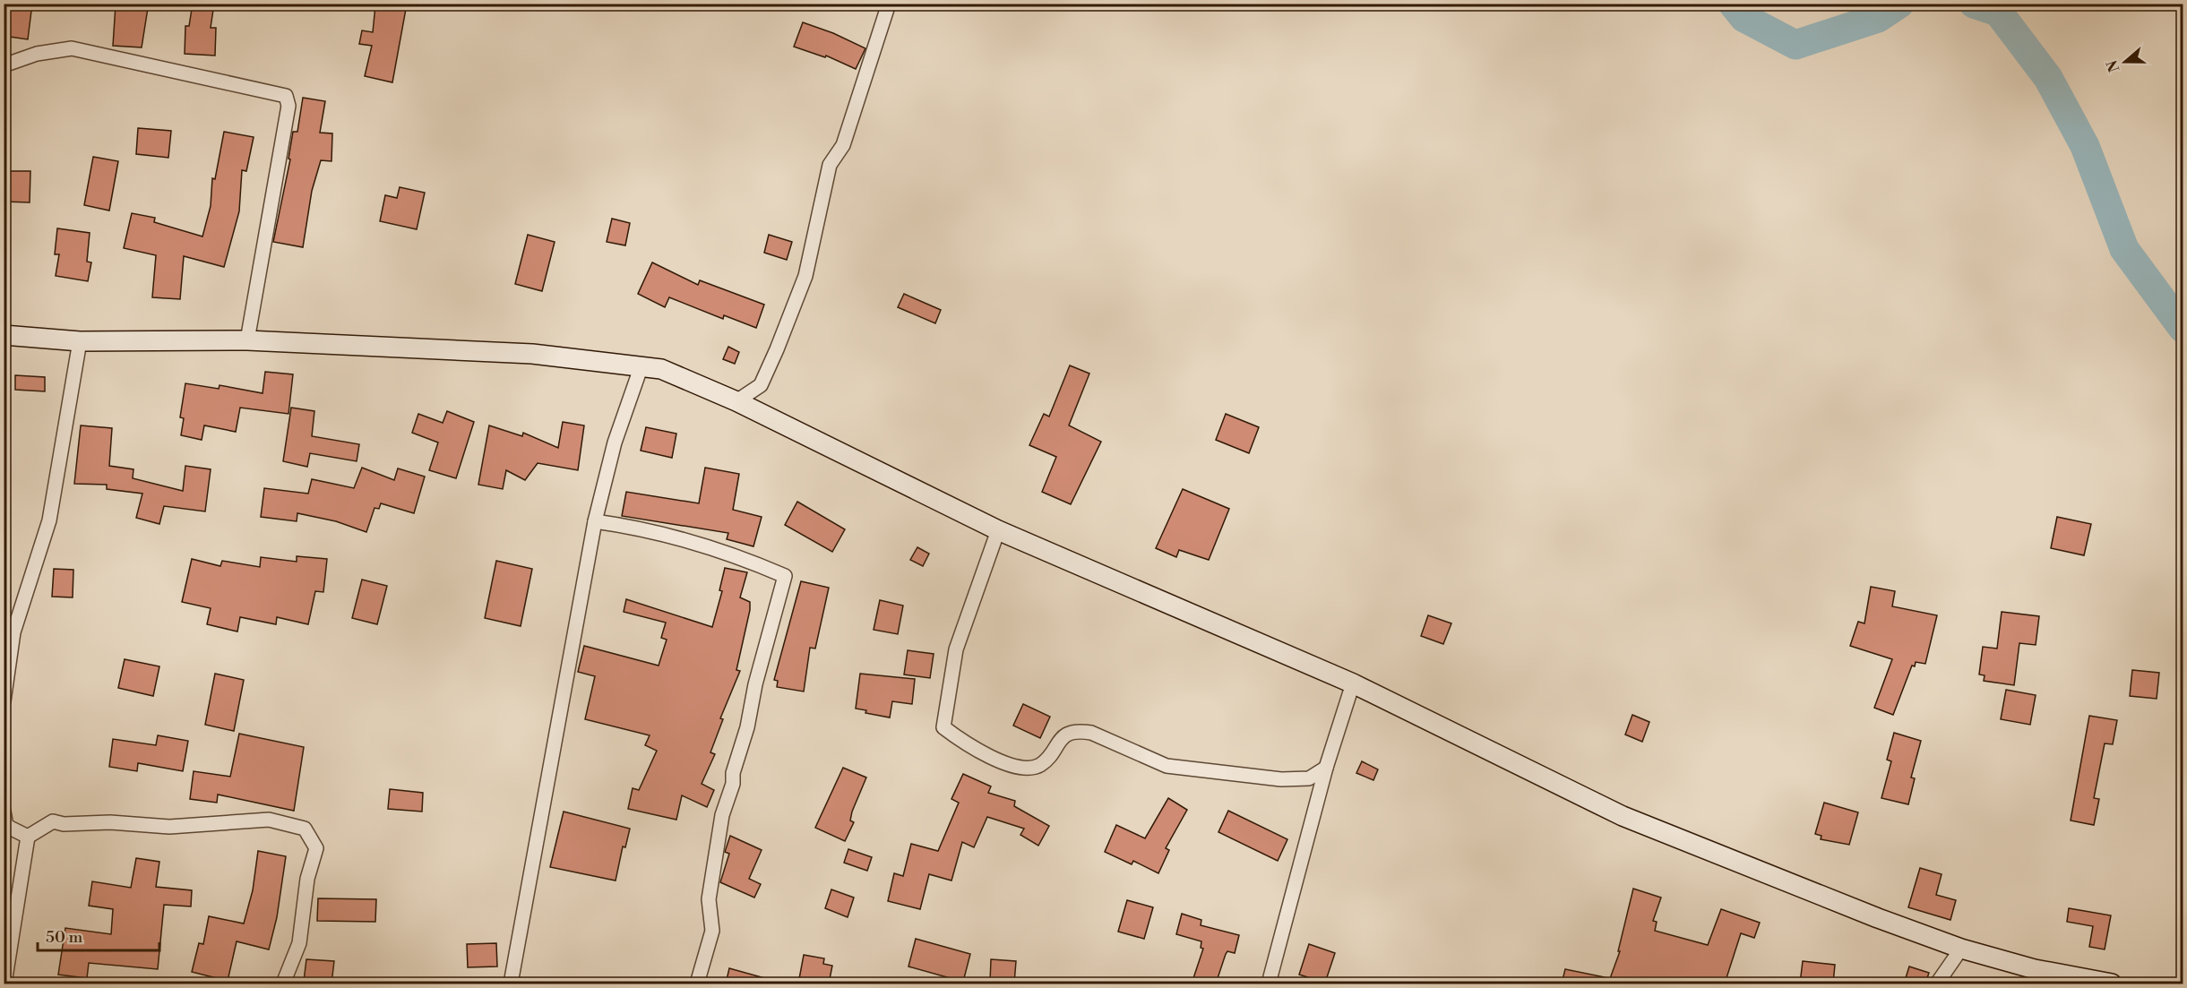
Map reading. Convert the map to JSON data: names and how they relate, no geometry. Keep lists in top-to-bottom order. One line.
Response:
{"scale_bar":"50 m","north":"left"}
